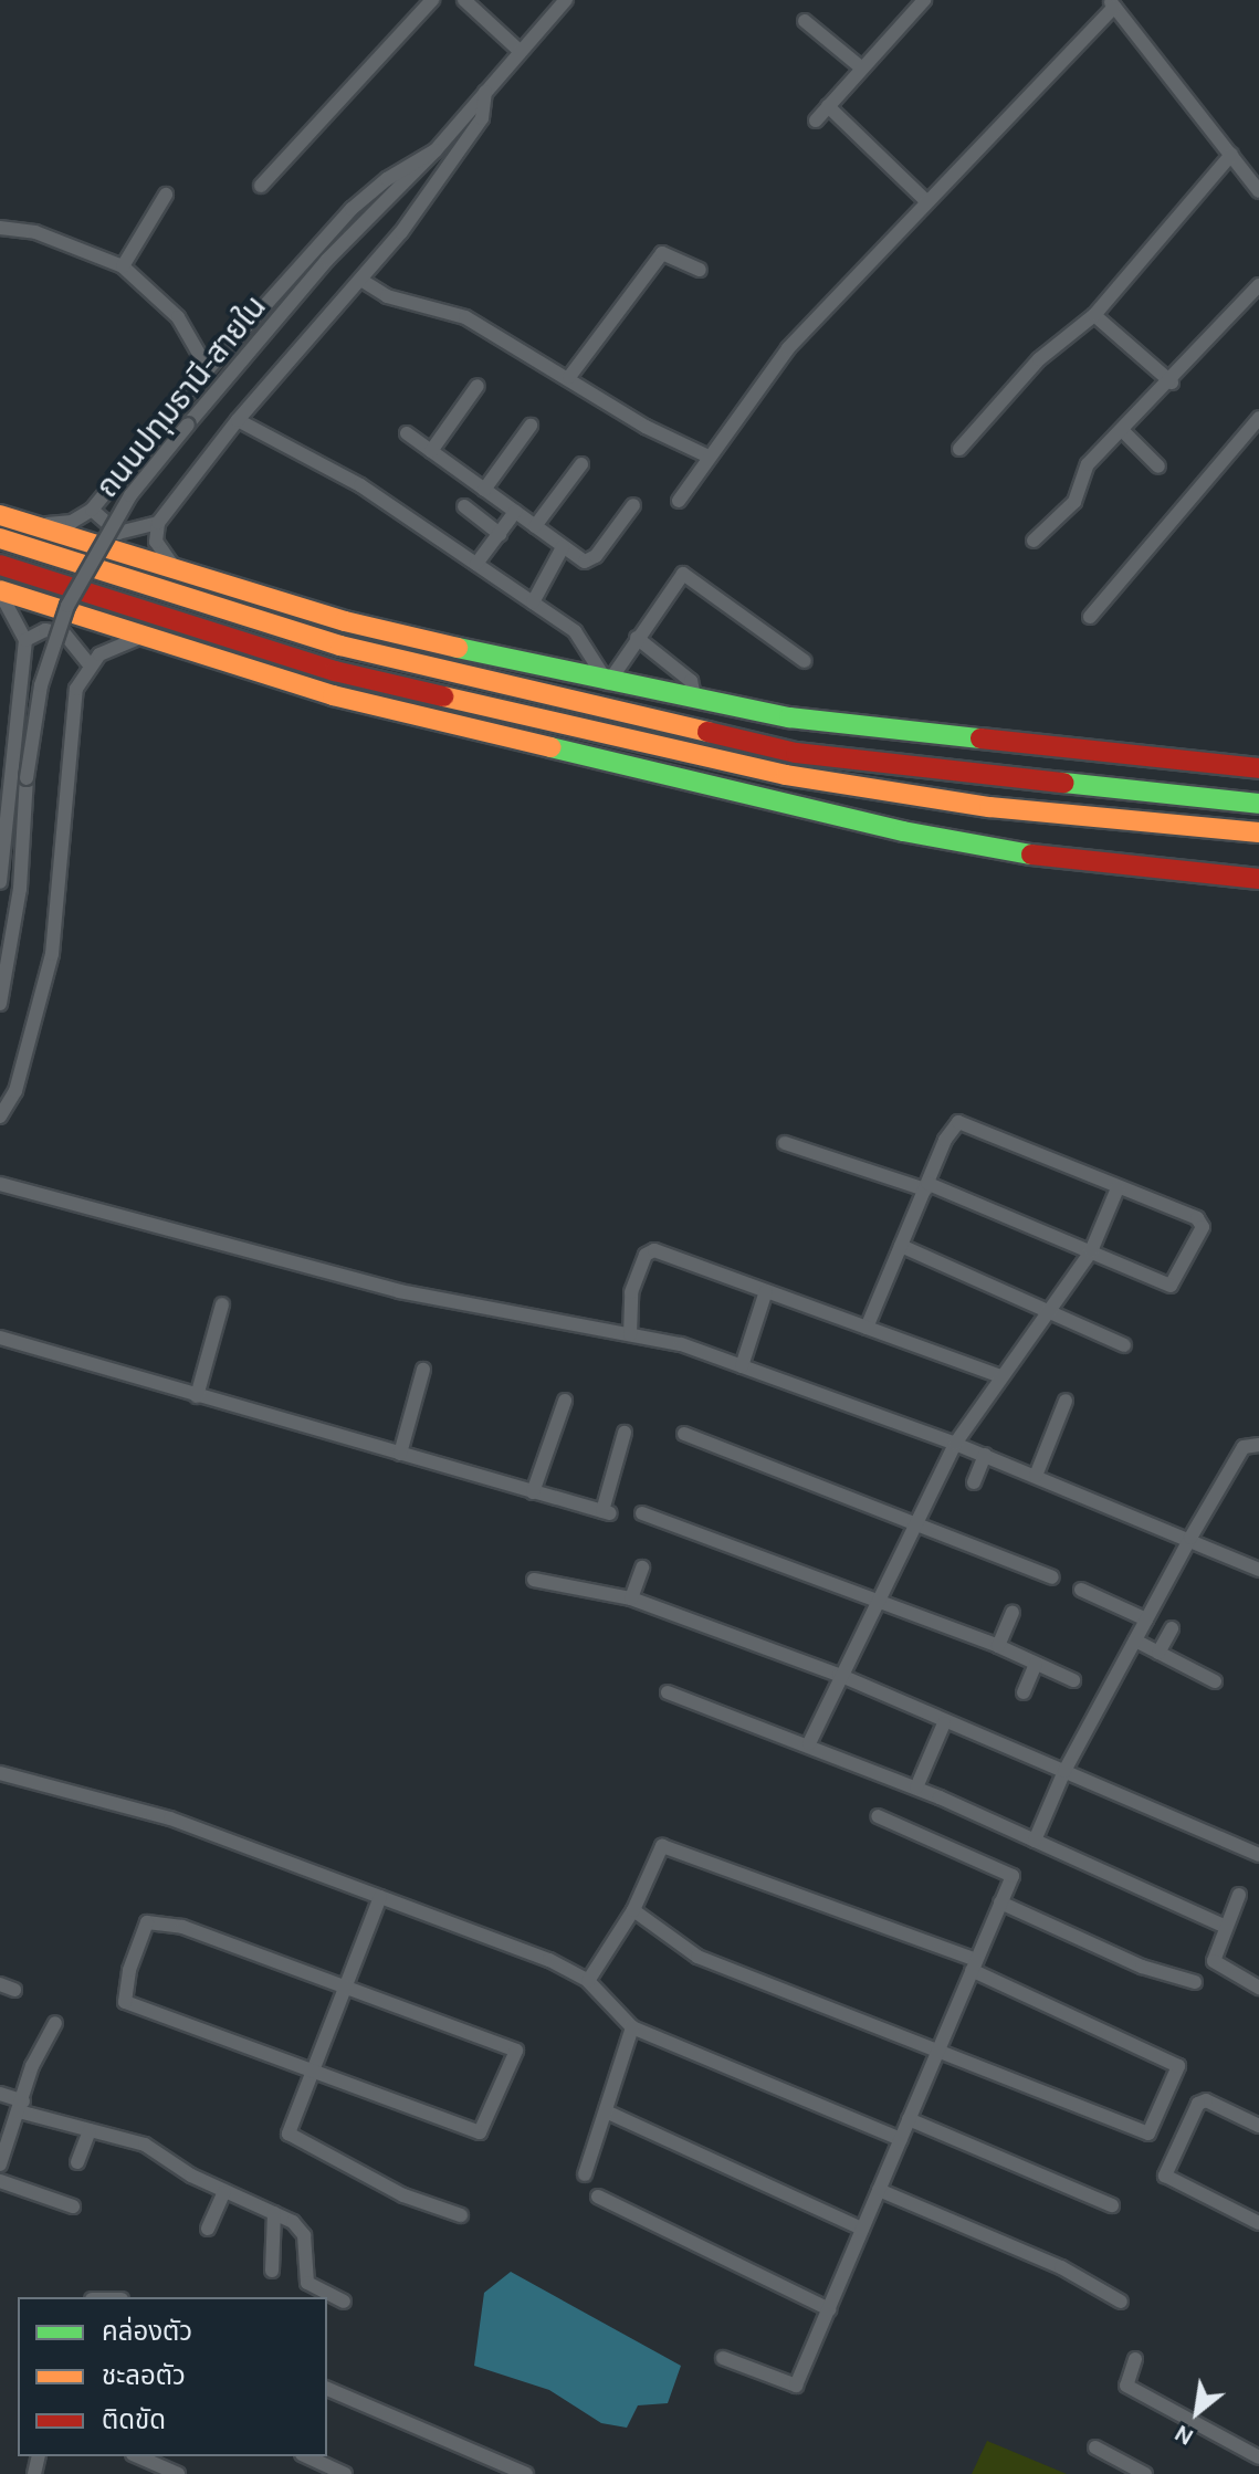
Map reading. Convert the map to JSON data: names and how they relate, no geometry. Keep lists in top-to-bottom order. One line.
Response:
{"streets":{"street":["ถนนปทุมธานี-สายใน"]},"legend":["คล่องตัว","ชะลอตัว","ติดขัด"],"north":"bottom left"}
